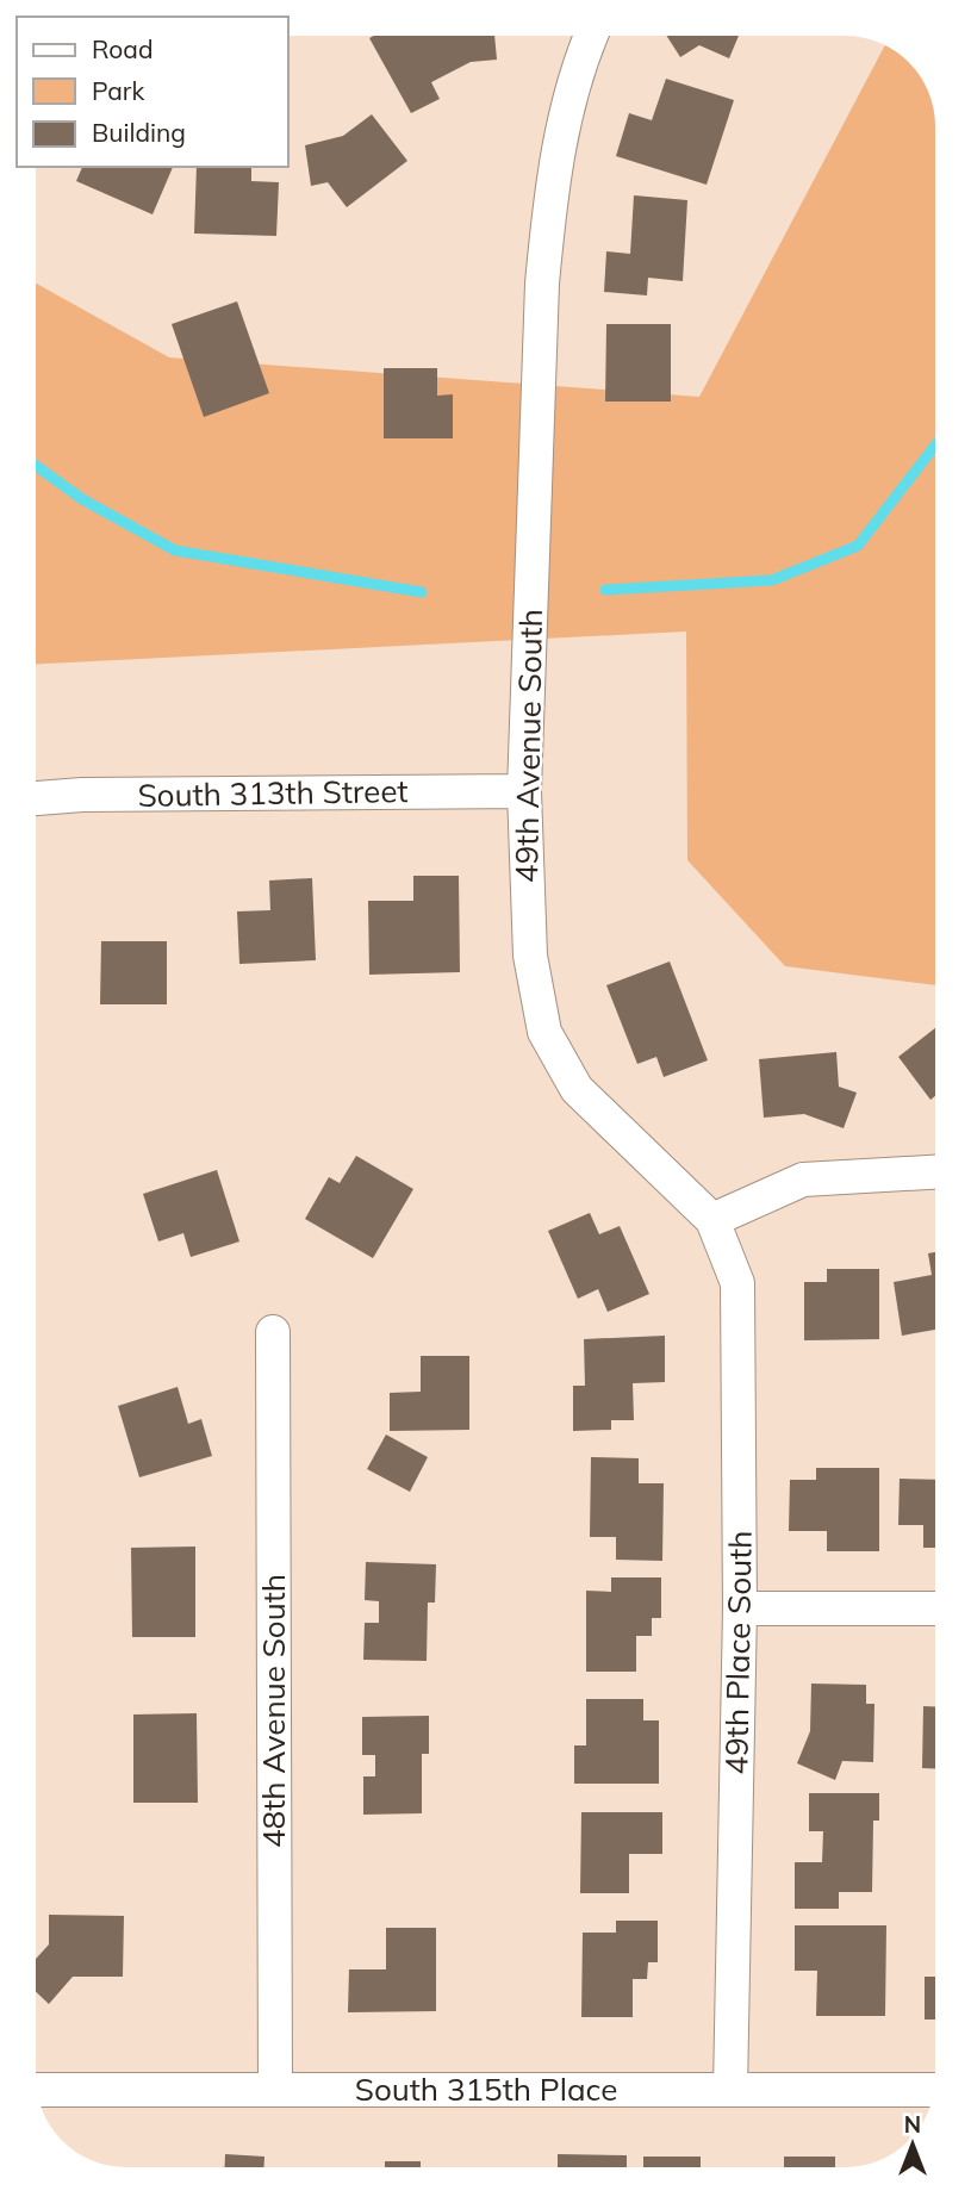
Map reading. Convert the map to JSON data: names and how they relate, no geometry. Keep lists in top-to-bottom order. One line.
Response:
{"streets":{"street":["49th Avenue South","South 313th Street","49th Place South","48th Avenue South","South 315th Place"]},"crossings":[["49th Avenue South","South 313th Street"],["49th Avenue South","49th Place South"],["49th Place South","South 315th Place"],["48th Avenue South","South 315th Place"]],"legend":["Road","Park","Building"],"north":"top"}
